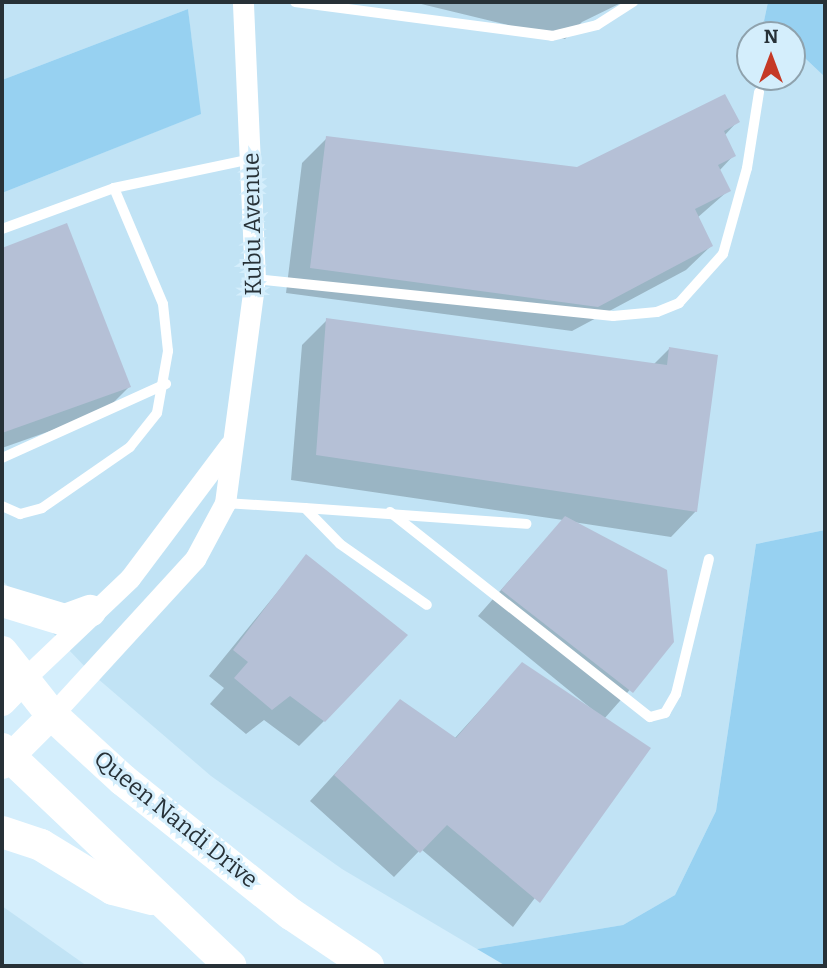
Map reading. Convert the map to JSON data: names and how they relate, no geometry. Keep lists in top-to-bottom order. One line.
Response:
{"streets":{"main road":["Queen Nandi Drive"],"street":["Kubu Avenue"]},"crossings":[["Kubu Avenue","Queen Nandi Drive"]],"north":"top"}
